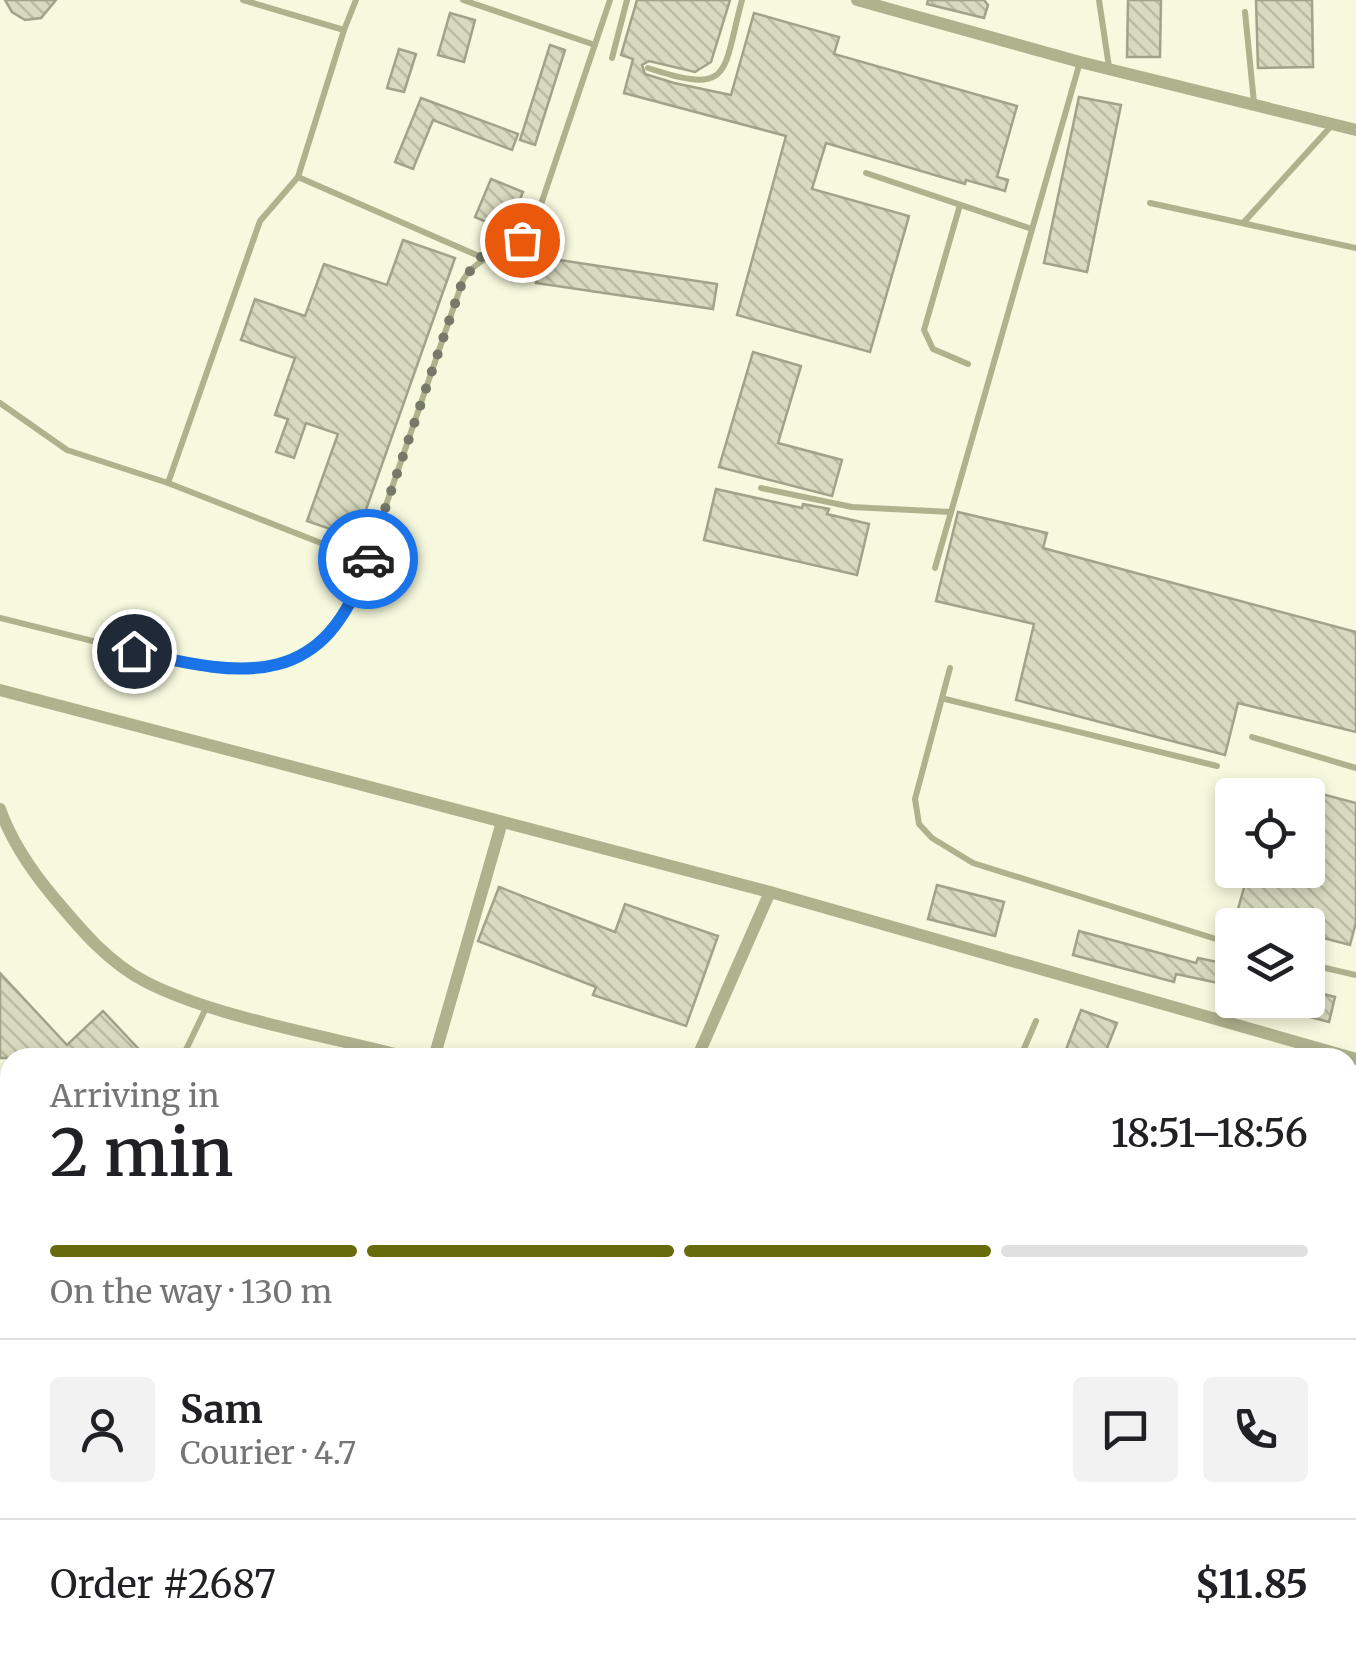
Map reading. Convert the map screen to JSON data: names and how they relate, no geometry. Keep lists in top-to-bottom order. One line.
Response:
{"page":{"heading":["2 min","Arriving in","18:51–18:56"],"panel":["Sam","Courier · 4.7","Order #2687","$11.85"],"bar":"On the way · 130 m"}}
